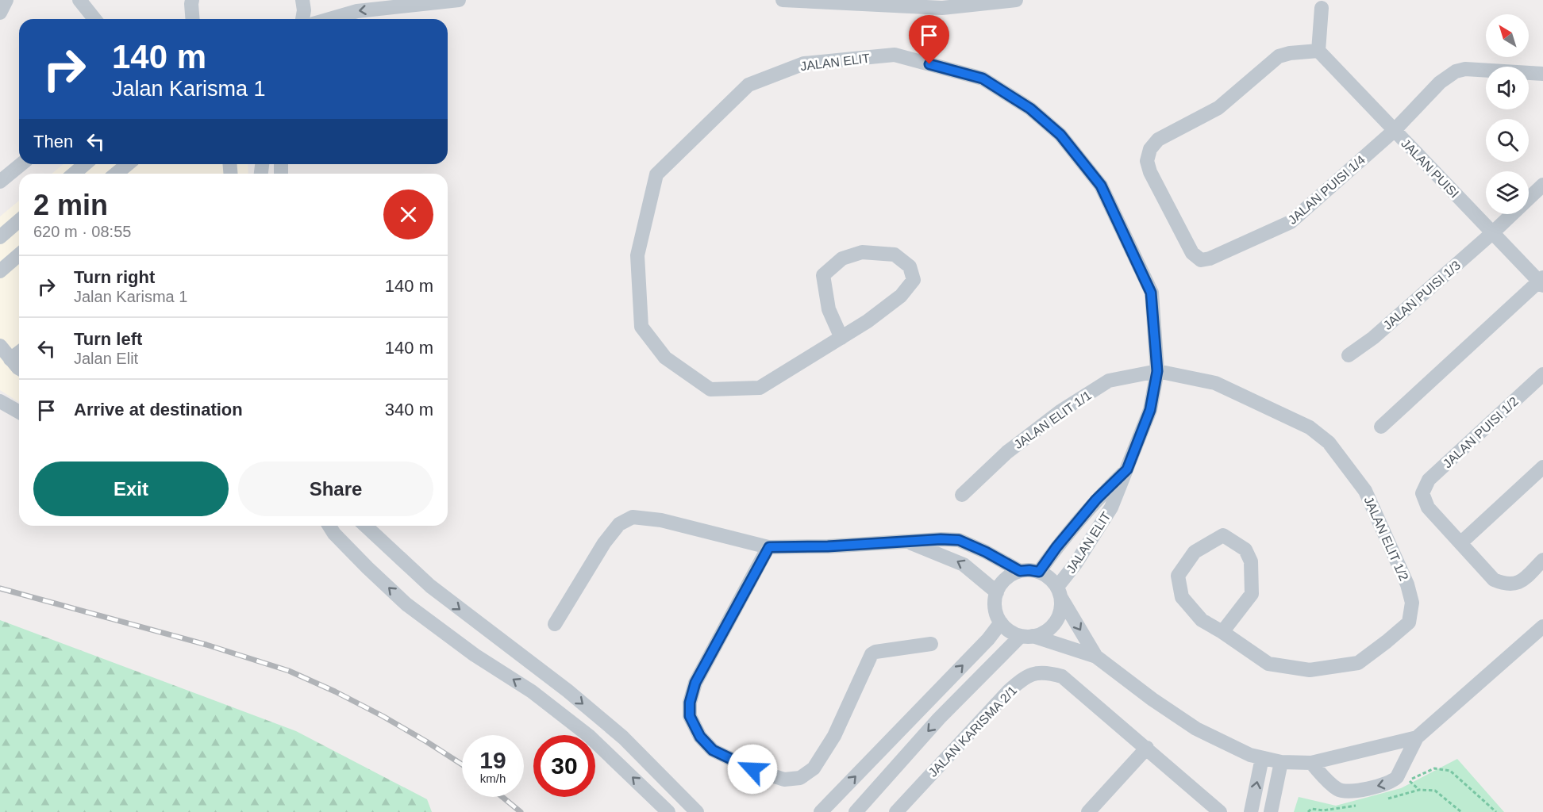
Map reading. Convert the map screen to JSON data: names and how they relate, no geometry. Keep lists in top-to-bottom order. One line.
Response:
{"streets":{"street":["JALAN ELIT","JALAN PUISI","JALAN PUISI 1/4","JALAN PUISI 1/3","JALAN ELIT 1/1","JALAN PUISI 1/2","JALAN ELIT 1/2","JALAN KARISMA 2/1"]},"crossings":[["JALAN ELIT","JALAN ELIT 1/1"],["JALAN ELIT","JALAN ELIT 1/2"],["JALAN PUISI","JALAN PUISI 1/4"],["JALAN PUISI","JALAN PUISI 1/3"],["JALAN ELIT 1/1","JALAN ELIT 1/2"]],"north":"top left","page":{"turn":["140 m","Jalan Karisma 1"],"then":"Then","heading":["2 min","620 m · 08:55"],"list":[{"name":"Turn right","note":"Jalan Karisma 1","value":"140 m"},{"name":"Turn left","note":"Jalan Elit","value":"140 m"},{"name":"Arrive at destination","value":"340 m"}],"buttons":["Exit","Share"],"speed":"19 km/h","limit":"30"}}
